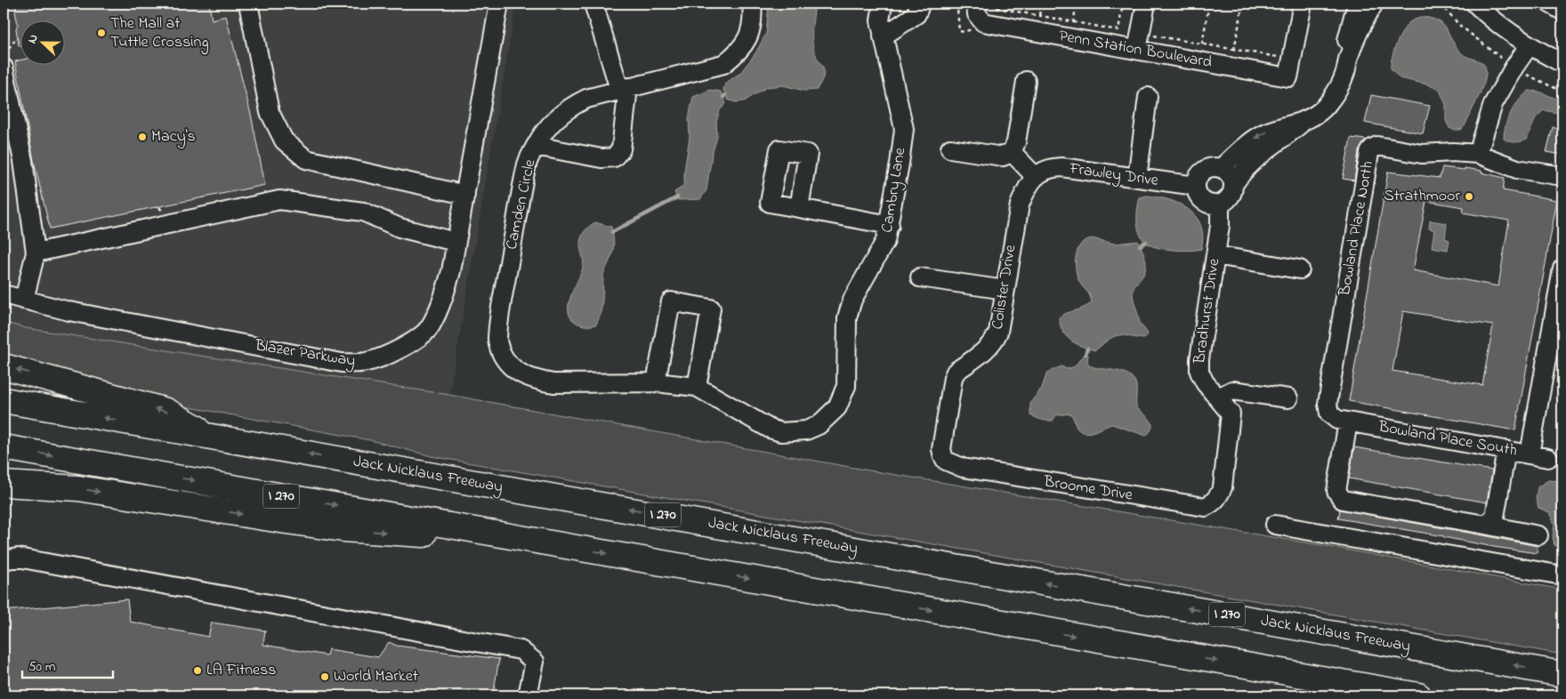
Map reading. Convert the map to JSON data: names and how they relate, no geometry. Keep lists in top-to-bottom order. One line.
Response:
{"streets":{"highway":["Jack Nicklaus Freeway","I 270"],"street":["Penn Station Boulevard","Frawley Drive","Cambry Lane","Camden Circle","Bowland Place North","Colister Drive","Bradhurst Drive","Blazer Parkway","Bowland Place South","Broome Drive"]},"crossings":[["Frawley Drive","Colister Drive"],["Frawley Drive","Bradhurst Drive"],["Cambry Lane","Camden Circle"],["Bowland Place North","Bowland Place South"],["Colister Drive","Broome Drive"],["Bradhurst Drive","Broome Drive"]],"places":["The Mall at Tuttle Crossing","Macy's","Strathmoor","LA Fitness","World Market"],"scale_bar":"50 m","north":"left"}
